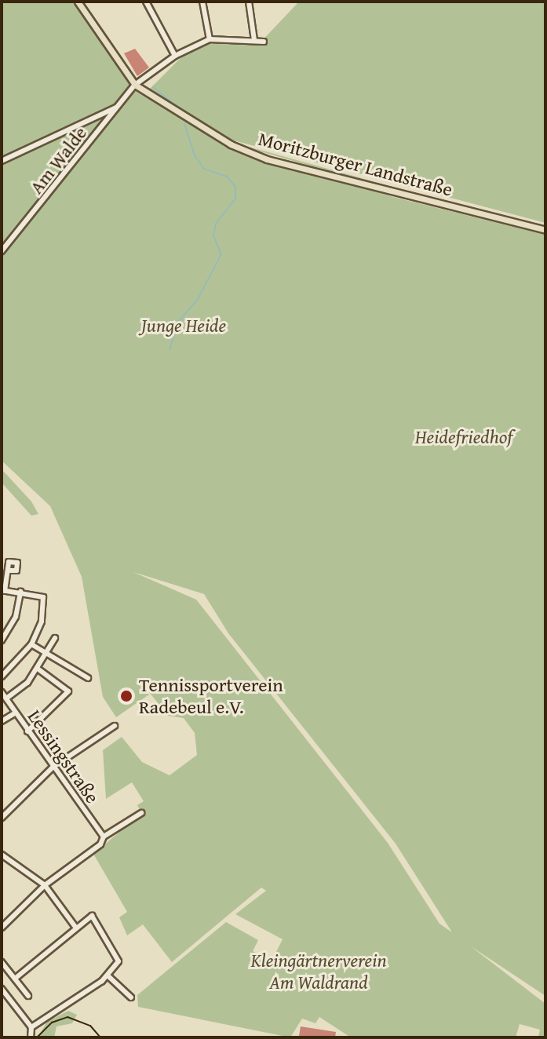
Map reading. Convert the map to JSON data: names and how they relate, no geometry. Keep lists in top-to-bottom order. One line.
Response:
{"streets":{"main road":["Moritzburger Landstraße"],"street":["Am Walde","Lessingstraße"]},"crossings":[["Am Walde","Moritzburger Landstraße"]],"parks":["Junge Heide","Heidefriedhof","Kleingärtnerverein Am Waldrand"],"places":["Tennissportverein Radebeul e.V."]}
